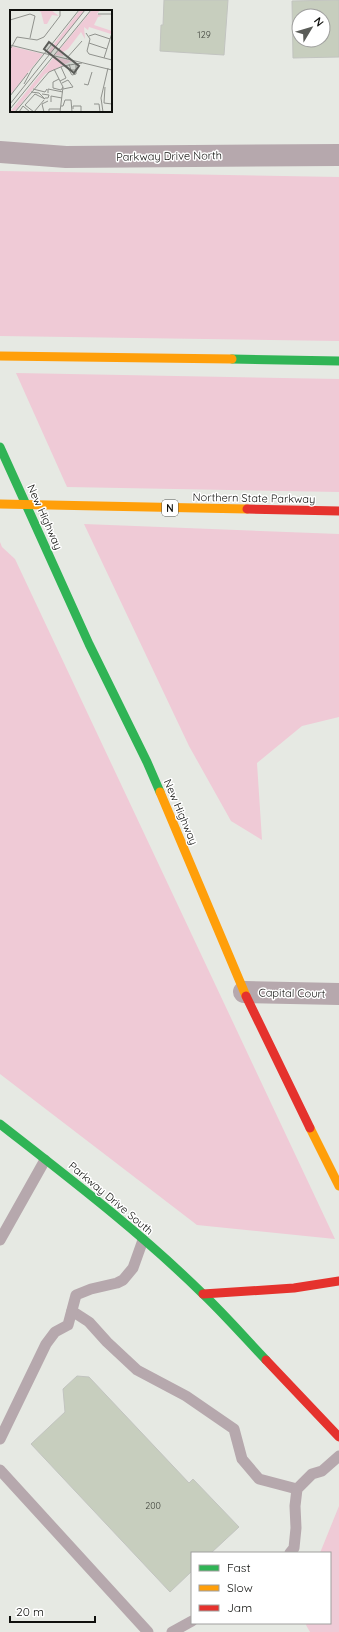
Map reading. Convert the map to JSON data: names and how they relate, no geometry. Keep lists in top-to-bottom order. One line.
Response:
{"streets":{"main road":["Northern State Parkway","N","New Highway","Parkway Drive South"],"street":["Parkway Drive North","Capital Court"]},"crossings":[["New Highway","Capital Court"]],"house_numbers":["129","200"],"legend":["Fast","Slow","Jam"],"scale_bar":"20 m","north":"top right"}
